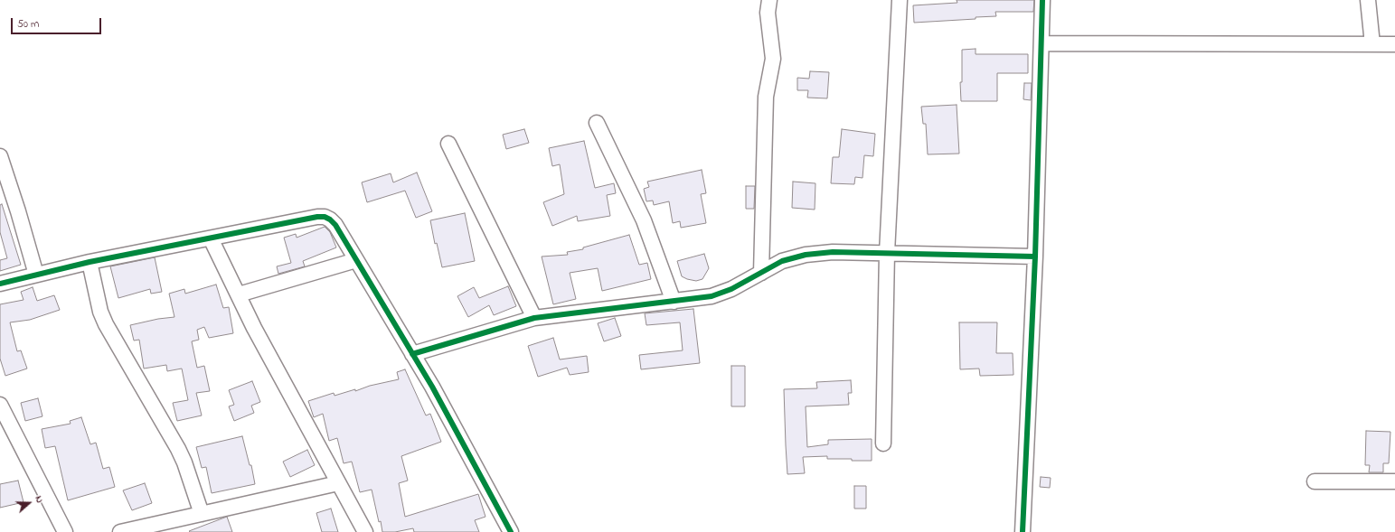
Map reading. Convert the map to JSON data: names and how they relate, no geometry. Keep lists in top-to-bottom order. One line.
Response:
{"scale_bar":"50 m","north":"right"}
